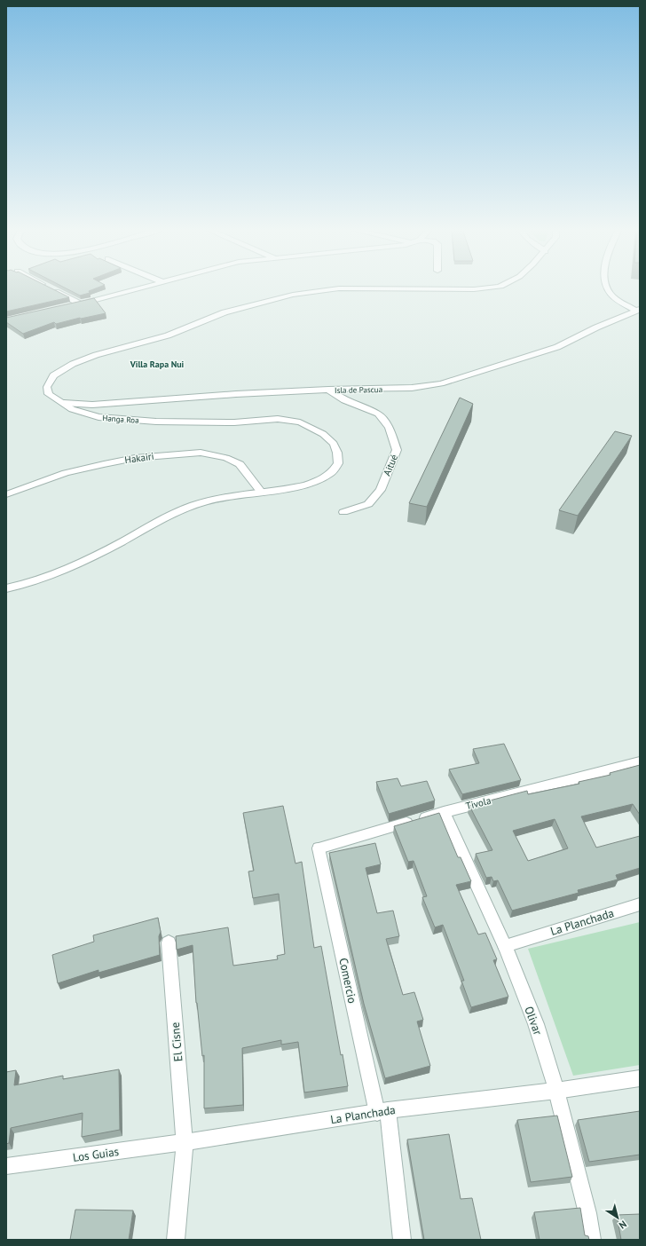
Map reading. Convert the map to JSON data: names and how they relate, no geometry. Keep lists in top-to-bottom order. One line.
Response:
{"streets":{"street":["Isla de Pascua","Hanga Roa","Hakairi","Aitué","Tivola","La Planchada","Comercio","Olivar","El Cisne","Los Guias"]},"crossings":[["Isla de Pascua","Hanga Roa"],["Isla de Pascua","Aitué"],["Hanga Roa","Hakairi"],["Tivola","Comercio"],["Tivola","Olivar"],["La Planchada","Comercio"],["La Planchada","Olivar"],["La Planchada","El Cisne"],["La Planchada","Los Guias"],["El Cisne","Los Guias"]],"districts":["Villa Rapa Nui"],"north":"bottom right"}
